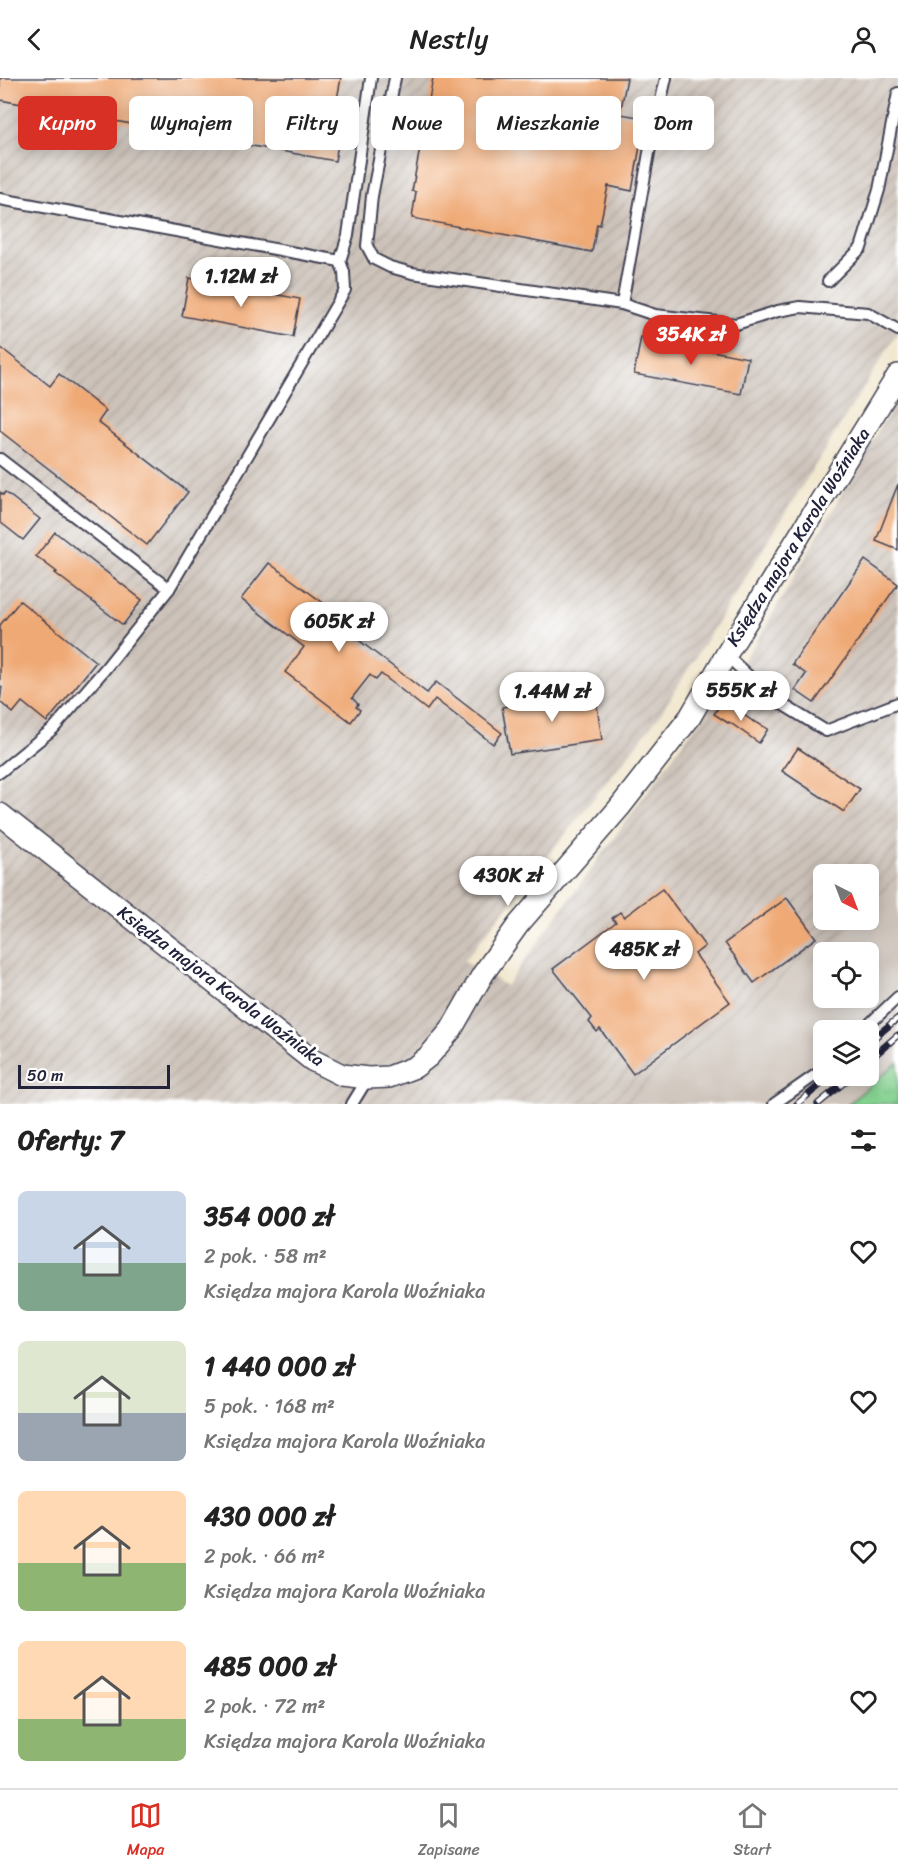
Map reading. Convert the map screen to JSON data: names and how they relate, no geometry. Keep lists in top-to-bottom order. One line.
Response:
{"streets":{"street":["Księdza majora Karola Woźniaka"]},"scale_bar":"50 m","north":"bottom right","page":{"header":"Nestly","chip":["Kupno","Wynajem","Filtry","Nowe","Mieszkanie","Dom"],"price":["1.12M zł","354K zł","605K zł","555K zł","1.44M zł","430K zł","485K zł"],"scale":"50 m","heading":"Oferty: 7","list":[{"name":"354 000 zł","note":"2 pok. · 58 m² · Księdza majora Karola Woźniaka"},{"name":"1 440 000 zł","note":"5 pok. · 168 m² · Księdza majora Karola Woźniaka"},{"name":"430 000 zł","note":"2 pok. · 66 m² · Księdza majora Karola Woźniaka"},{"name":"485 000 zł","note":"2 pok. · 72 m² · Księdza majora Karola Woźniaka"}],"tabs":["Mapa","Zapisane","Start"]}}
